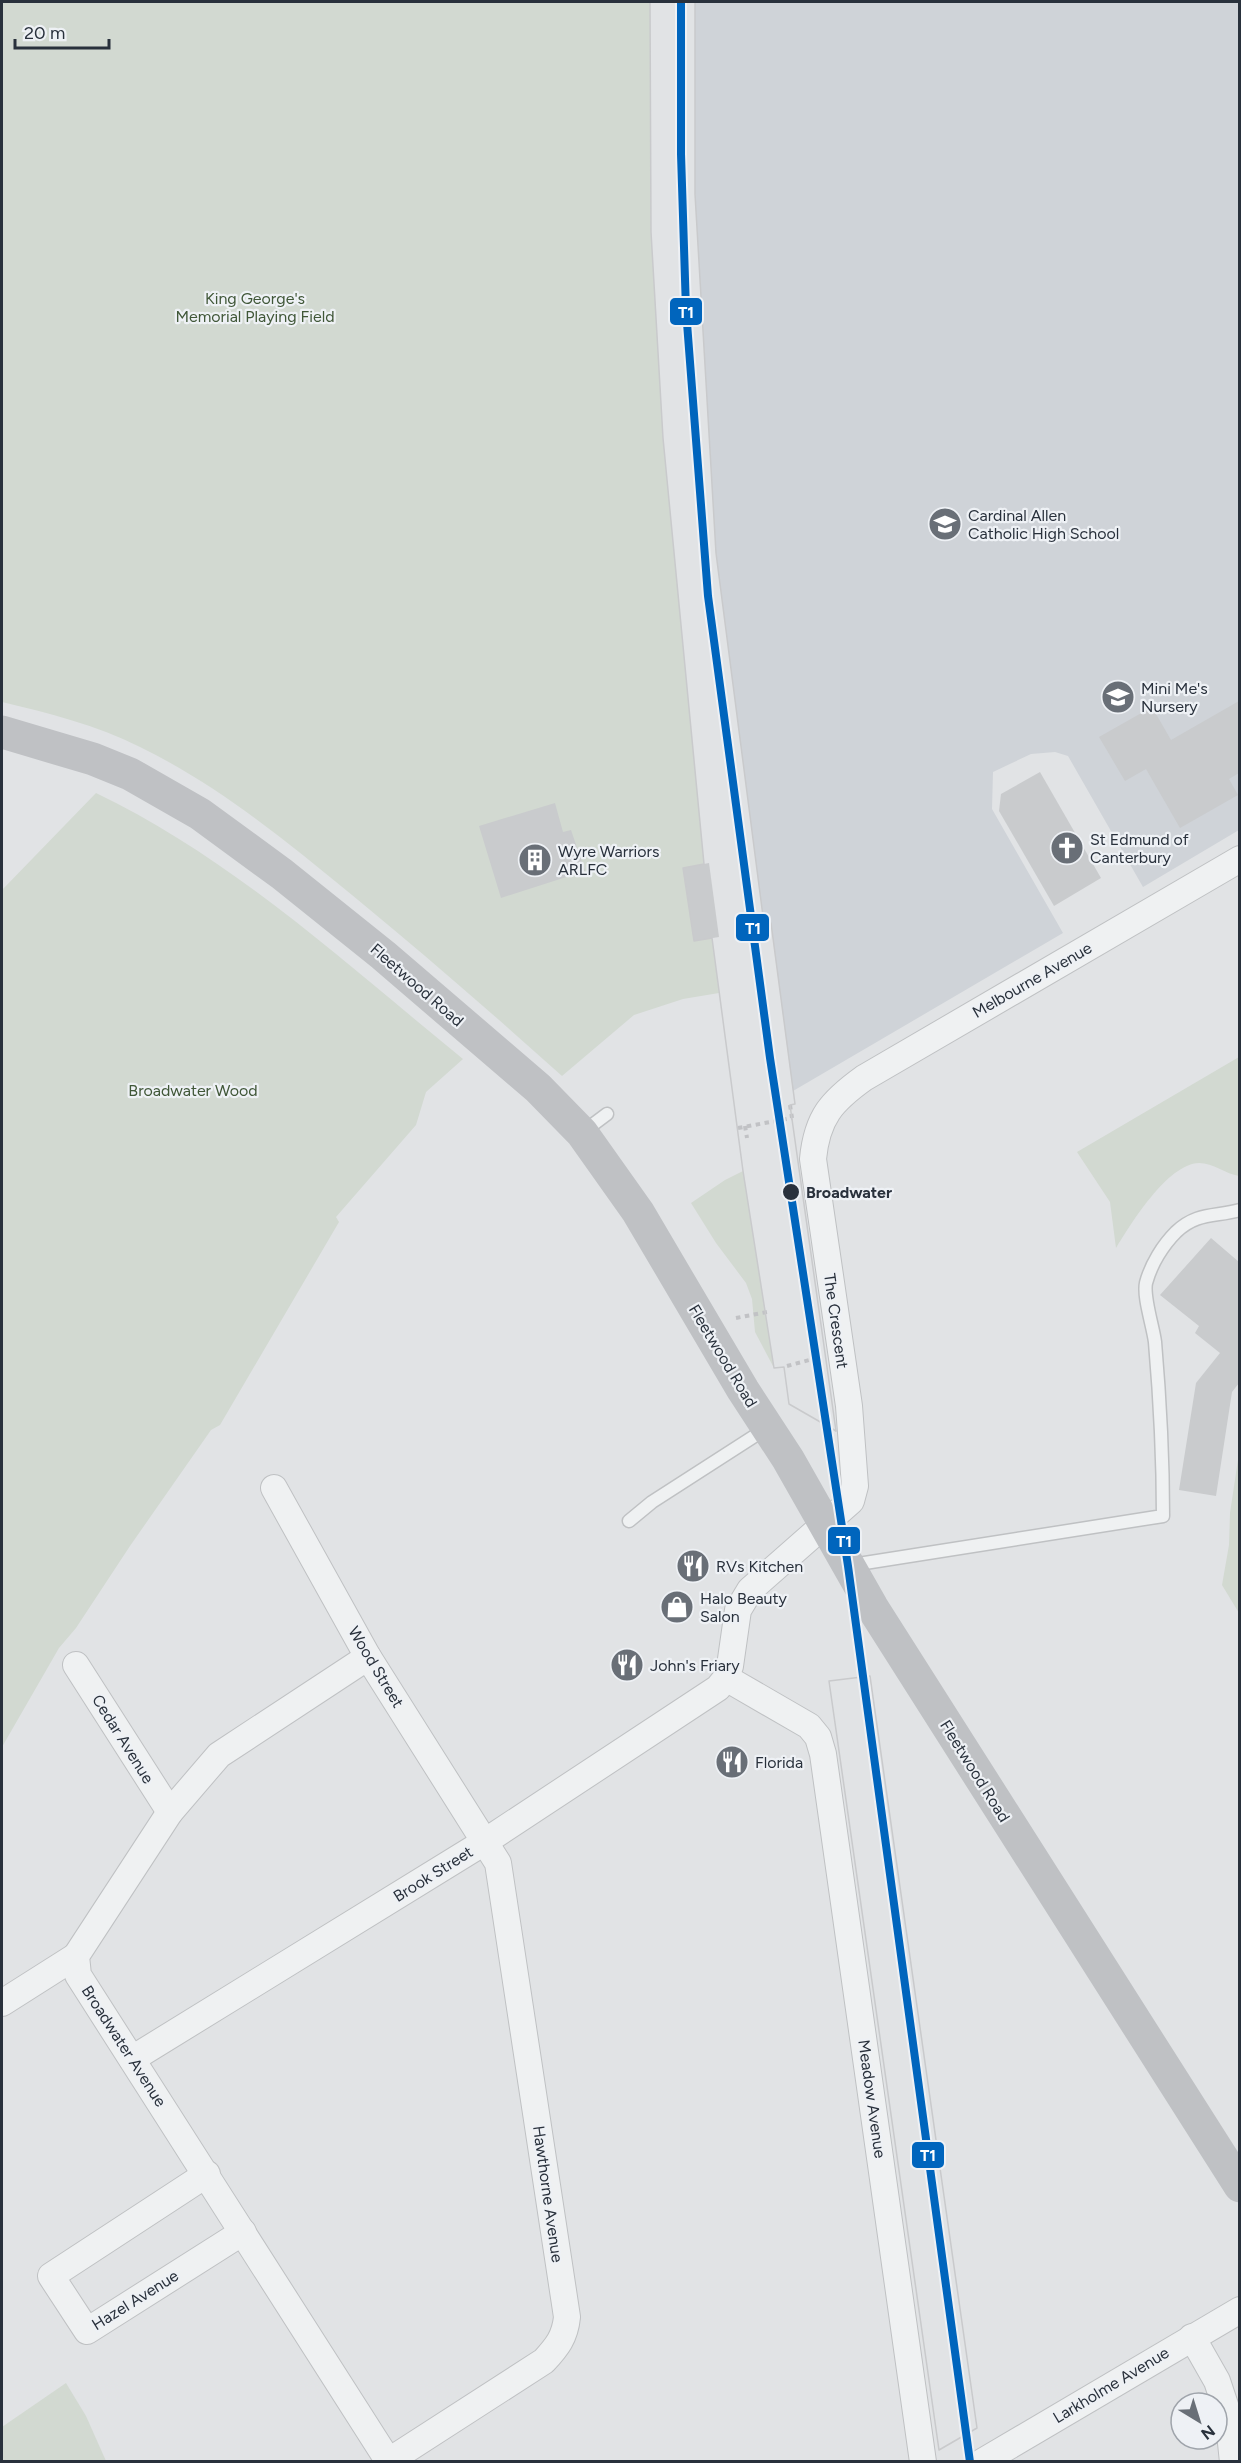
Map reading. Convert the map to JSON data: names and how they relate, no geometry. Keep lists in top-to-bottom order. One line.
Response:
{"streets":{"street":["Melbourne Avenue","Fleetwood Road","The Crescent","Wood Street","Cedar Avenue","Brook Street","Broadwater Avenue","Meadow Avenue","Hawthorne Avenue","Hazel Avenue","Larkholme Avenue"]},"crossings":[["Melbourne Avenue","The Crescent"],["Fleetwood Road","The Crescent"],["Wood Street","Brook Street"],["Wood Street","Hawthorne Avenue"],["Brook Street","Broadwater Avenue"],["Brook Street","Meadow Avenue"],["Brook Street","Hawthorne Avenue"],["Broadwater Avenue","Hawthorne Avenue"],["Broadwater Avenue","Hazel Avenue"]],"parks":["King George's Memorial Playing Field","Broadwater Wood"],"places":{"school or university":["Cardinal Allen Catholic High School","Mini Me's Nursery"],"church":["St Edmund of Canterbury"],"building":["Wyre Warriors ARLFC"],"other":["Broadwater"],"restaurant":["RVs Kitchen","John's Friary","Florida"],"shop":["Halo Beauty Salon"]},"lines":["transit line T1"],"scale_bar":"20 m","north":"bottom right"}
